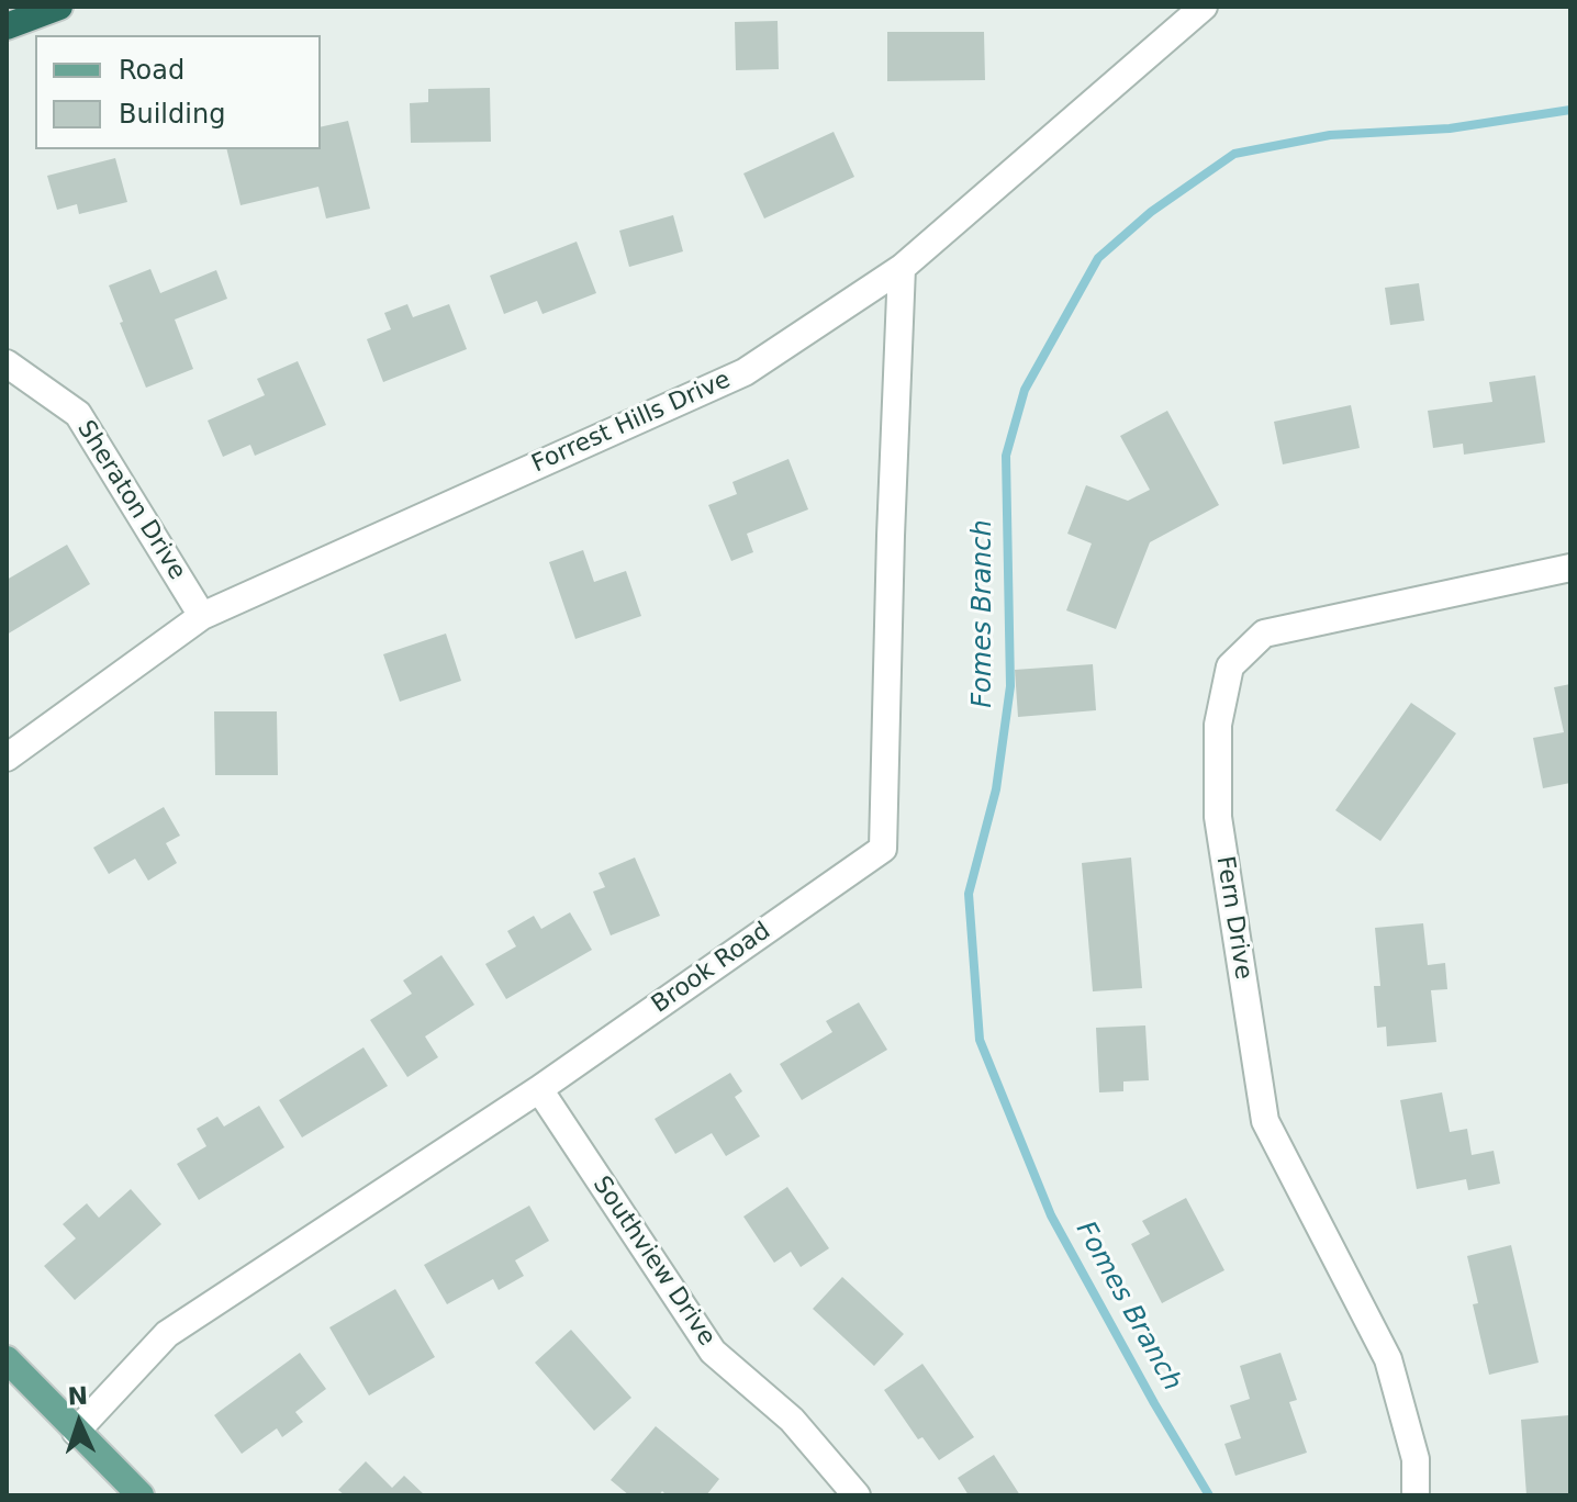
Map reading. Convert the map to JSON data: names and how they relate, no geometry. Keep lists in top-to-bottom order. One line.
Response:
{"streets":{"street":["Forrest Hills Drive","Sheraton Drive","Fern Drive","Brook Road","Southview Drive"]},"crossings":[["Forrest Hills Drive","Sheraton Drive"],["Forrest Hills Drive","Brook Road"],["Brook Road","Southview Drive"]],"water":["Fomes Branch"],"legend":["Road","Building"],"north":"top"}
